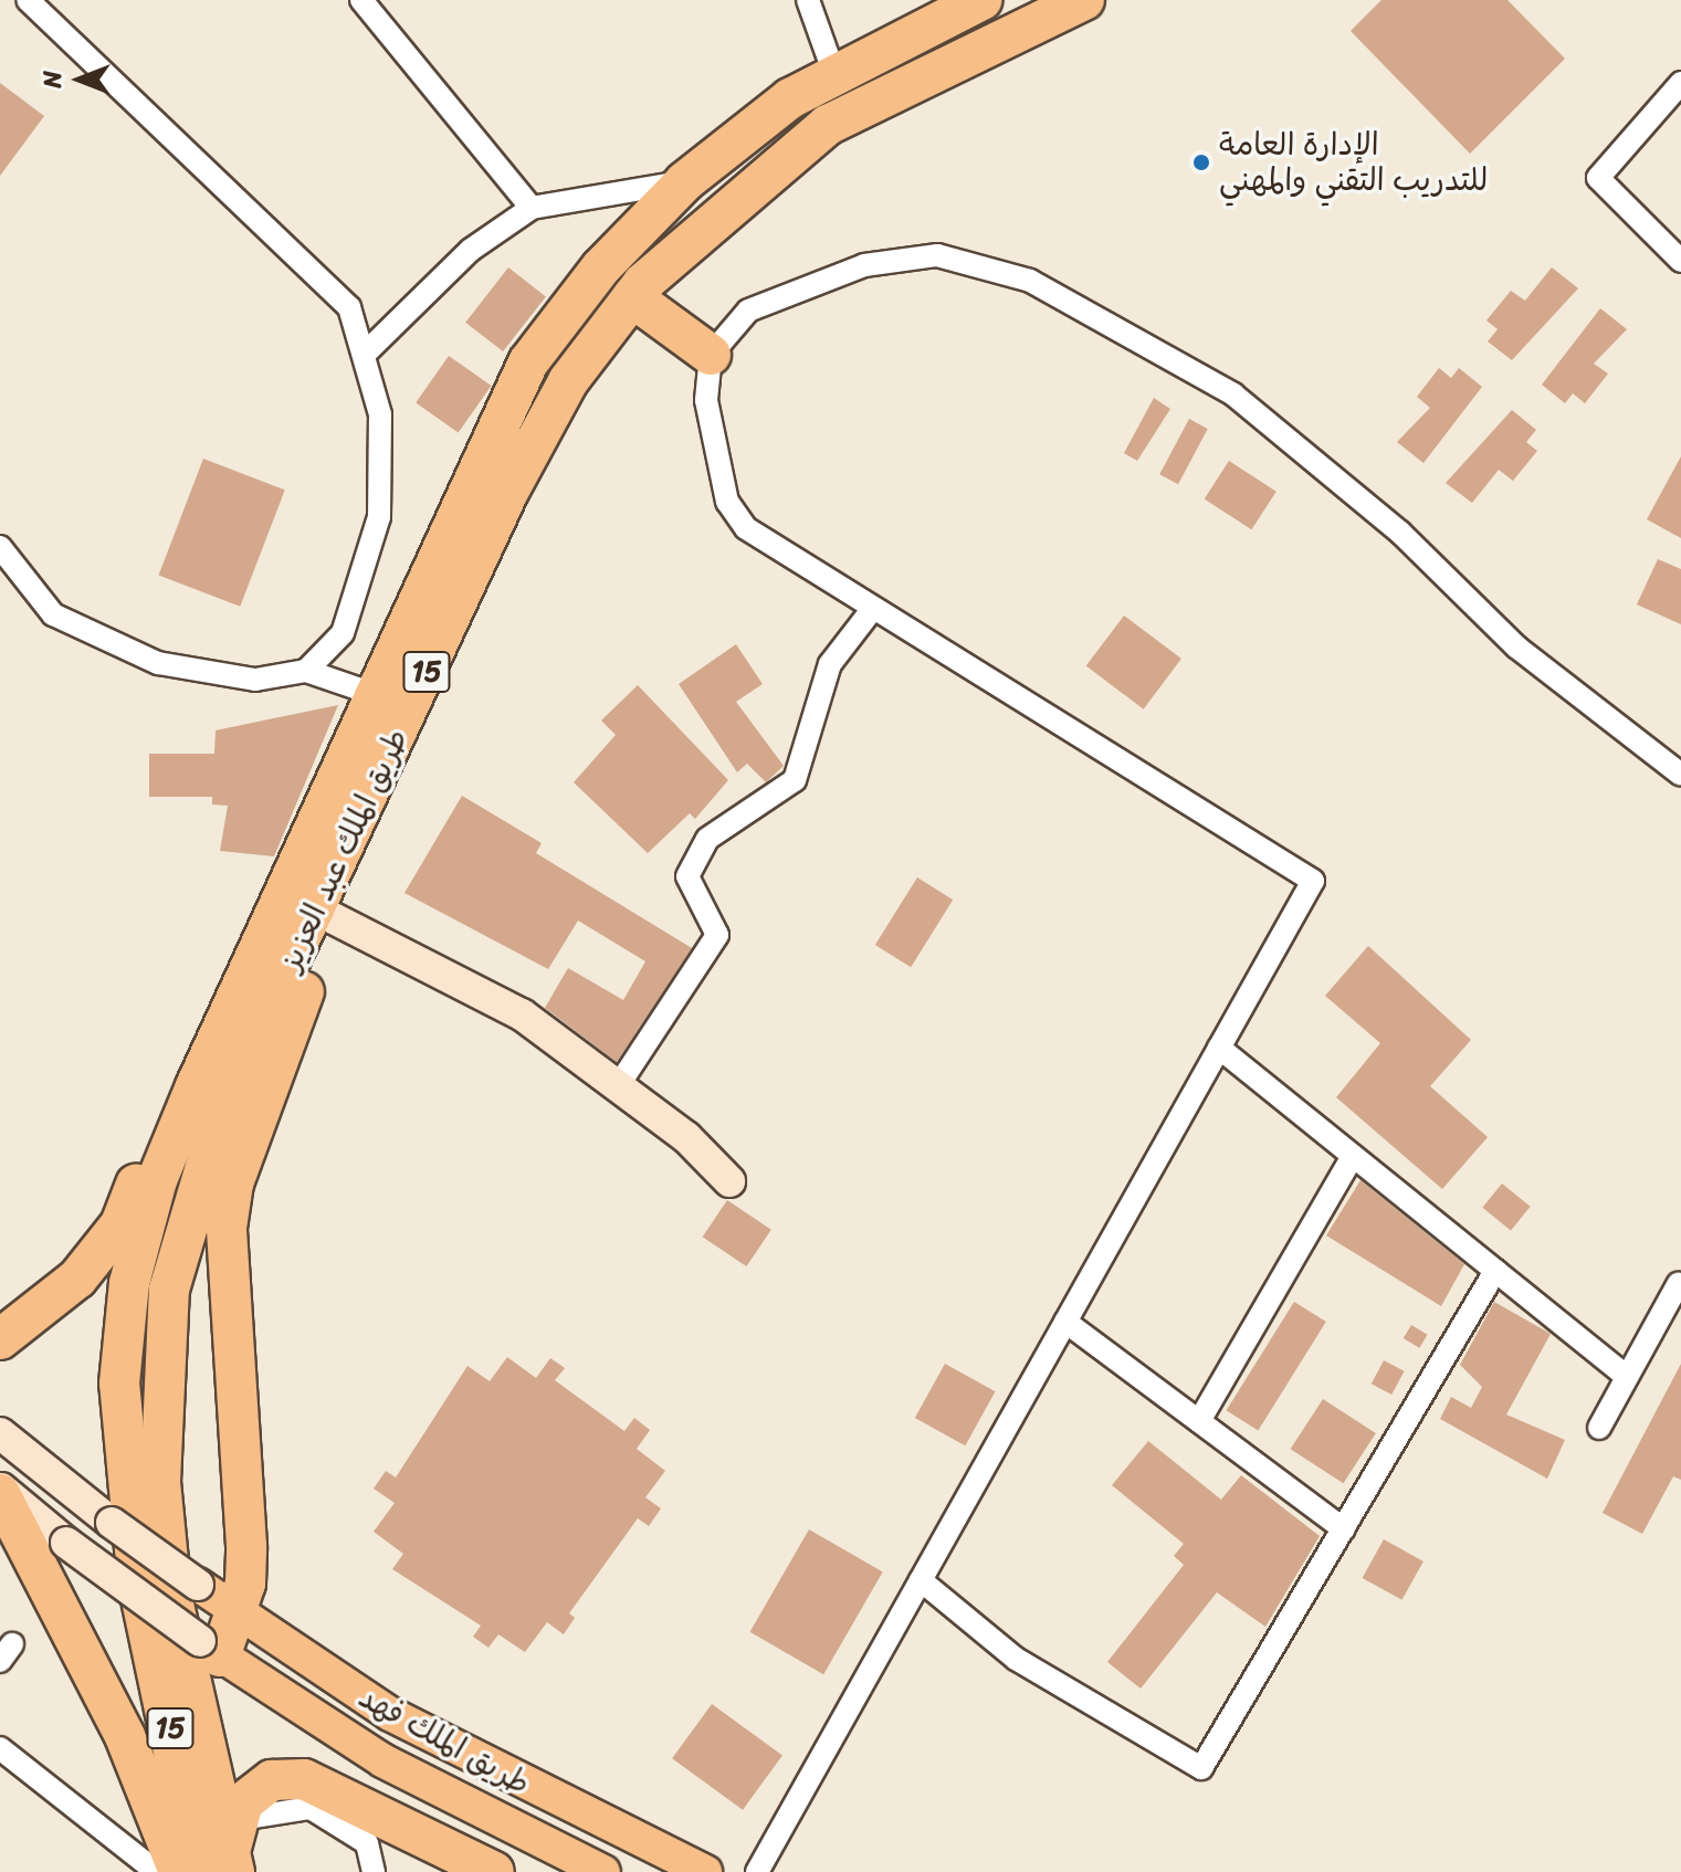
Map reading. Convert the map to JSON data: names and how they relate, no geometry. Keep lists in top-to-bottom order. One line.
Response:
{"streets":{"highway":["15","طريق الملك عبد العزيز"],"main road":["طريق الملك فهد"]},"places":["الإدارة العامة للتدريب التقني والمهني"],"north":"left"}
